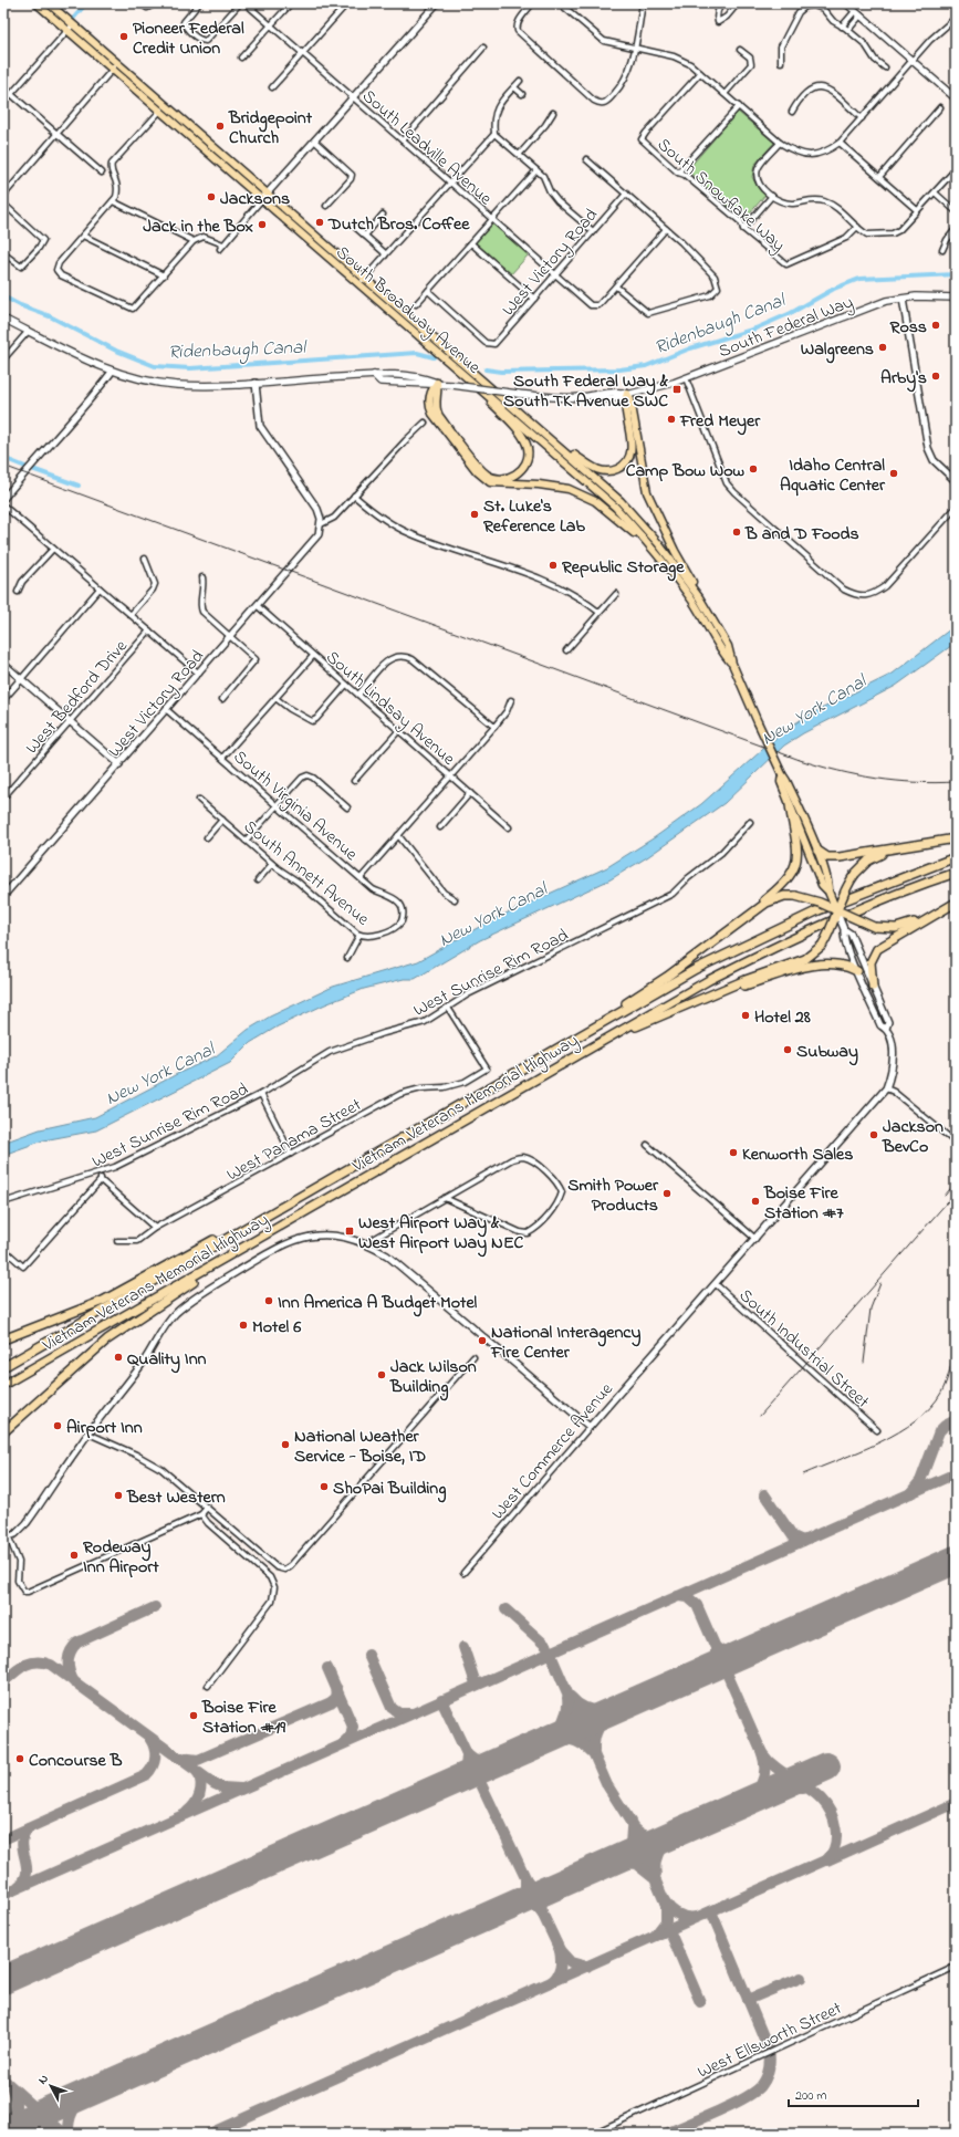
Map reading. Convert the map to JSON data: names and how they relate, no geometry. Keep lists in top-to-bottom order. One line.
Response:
{"streets":{"highway":["Vietnam Veterans Memorial Highway"],"main road":["South Broadway Avenue","South Federal Way"],"street":["South Leadville Avenue","South Snowflake Way","West Victory Road","West Bedford Drive","South Lindsay Avenue","South Virginia Avenue","South Annett Avenue","West Sunrise Rim Road","West Panama Street","South Industrial Street","West Commerce Avenue","West Ellsworth Street"]},"crossings":[["South Leadville Avenue","West Victory Road"],["West Victory Road","South Lindsay Avenue"],["West Victory Road","South Virginia Avenue"],["South Broadway Avenue","West Commerce Avenue"],["South Virginia Avenue","South Annett Avenue"],["West Sunrise Rim Road","West Panama Street"],["South Industrial Street","West Commerce Avenue"]],"water":["Ridenbaugh Canal","New York Canal"],"places":{"other":["Pioneer Federal Credit Union","Bridgepoint Church","Jacksons","Dutch Bros. Coffee","Jack in the Box","Ross","Walgreens","Arby's","Fred Meyer","Camp Bow Wow","Idaho Central Aquatic Center","St. Luke's Reference Lab","B and D Foods","Republic Storage","Hotel 28","Subway","Jackson BevCo","Kenworth Sales","Smith Power Products","Boise Fire Station #7","Inn America A Budget Motel","Motel 6","National Interagency Fire Center","Quality Inn","Jack Wilson Building","Airport Inn","National Weather Service - Boise, ID","ShoPai Building","Best Western","Rodeway Inn Airport","Boise Fire Station #19","Concourse B"],"transit":["South Federal Way & South TK Avenue SWC","West Airport Way & West Airport Way NEC"]},"scale_bar":"200 m","north":"top left"}
